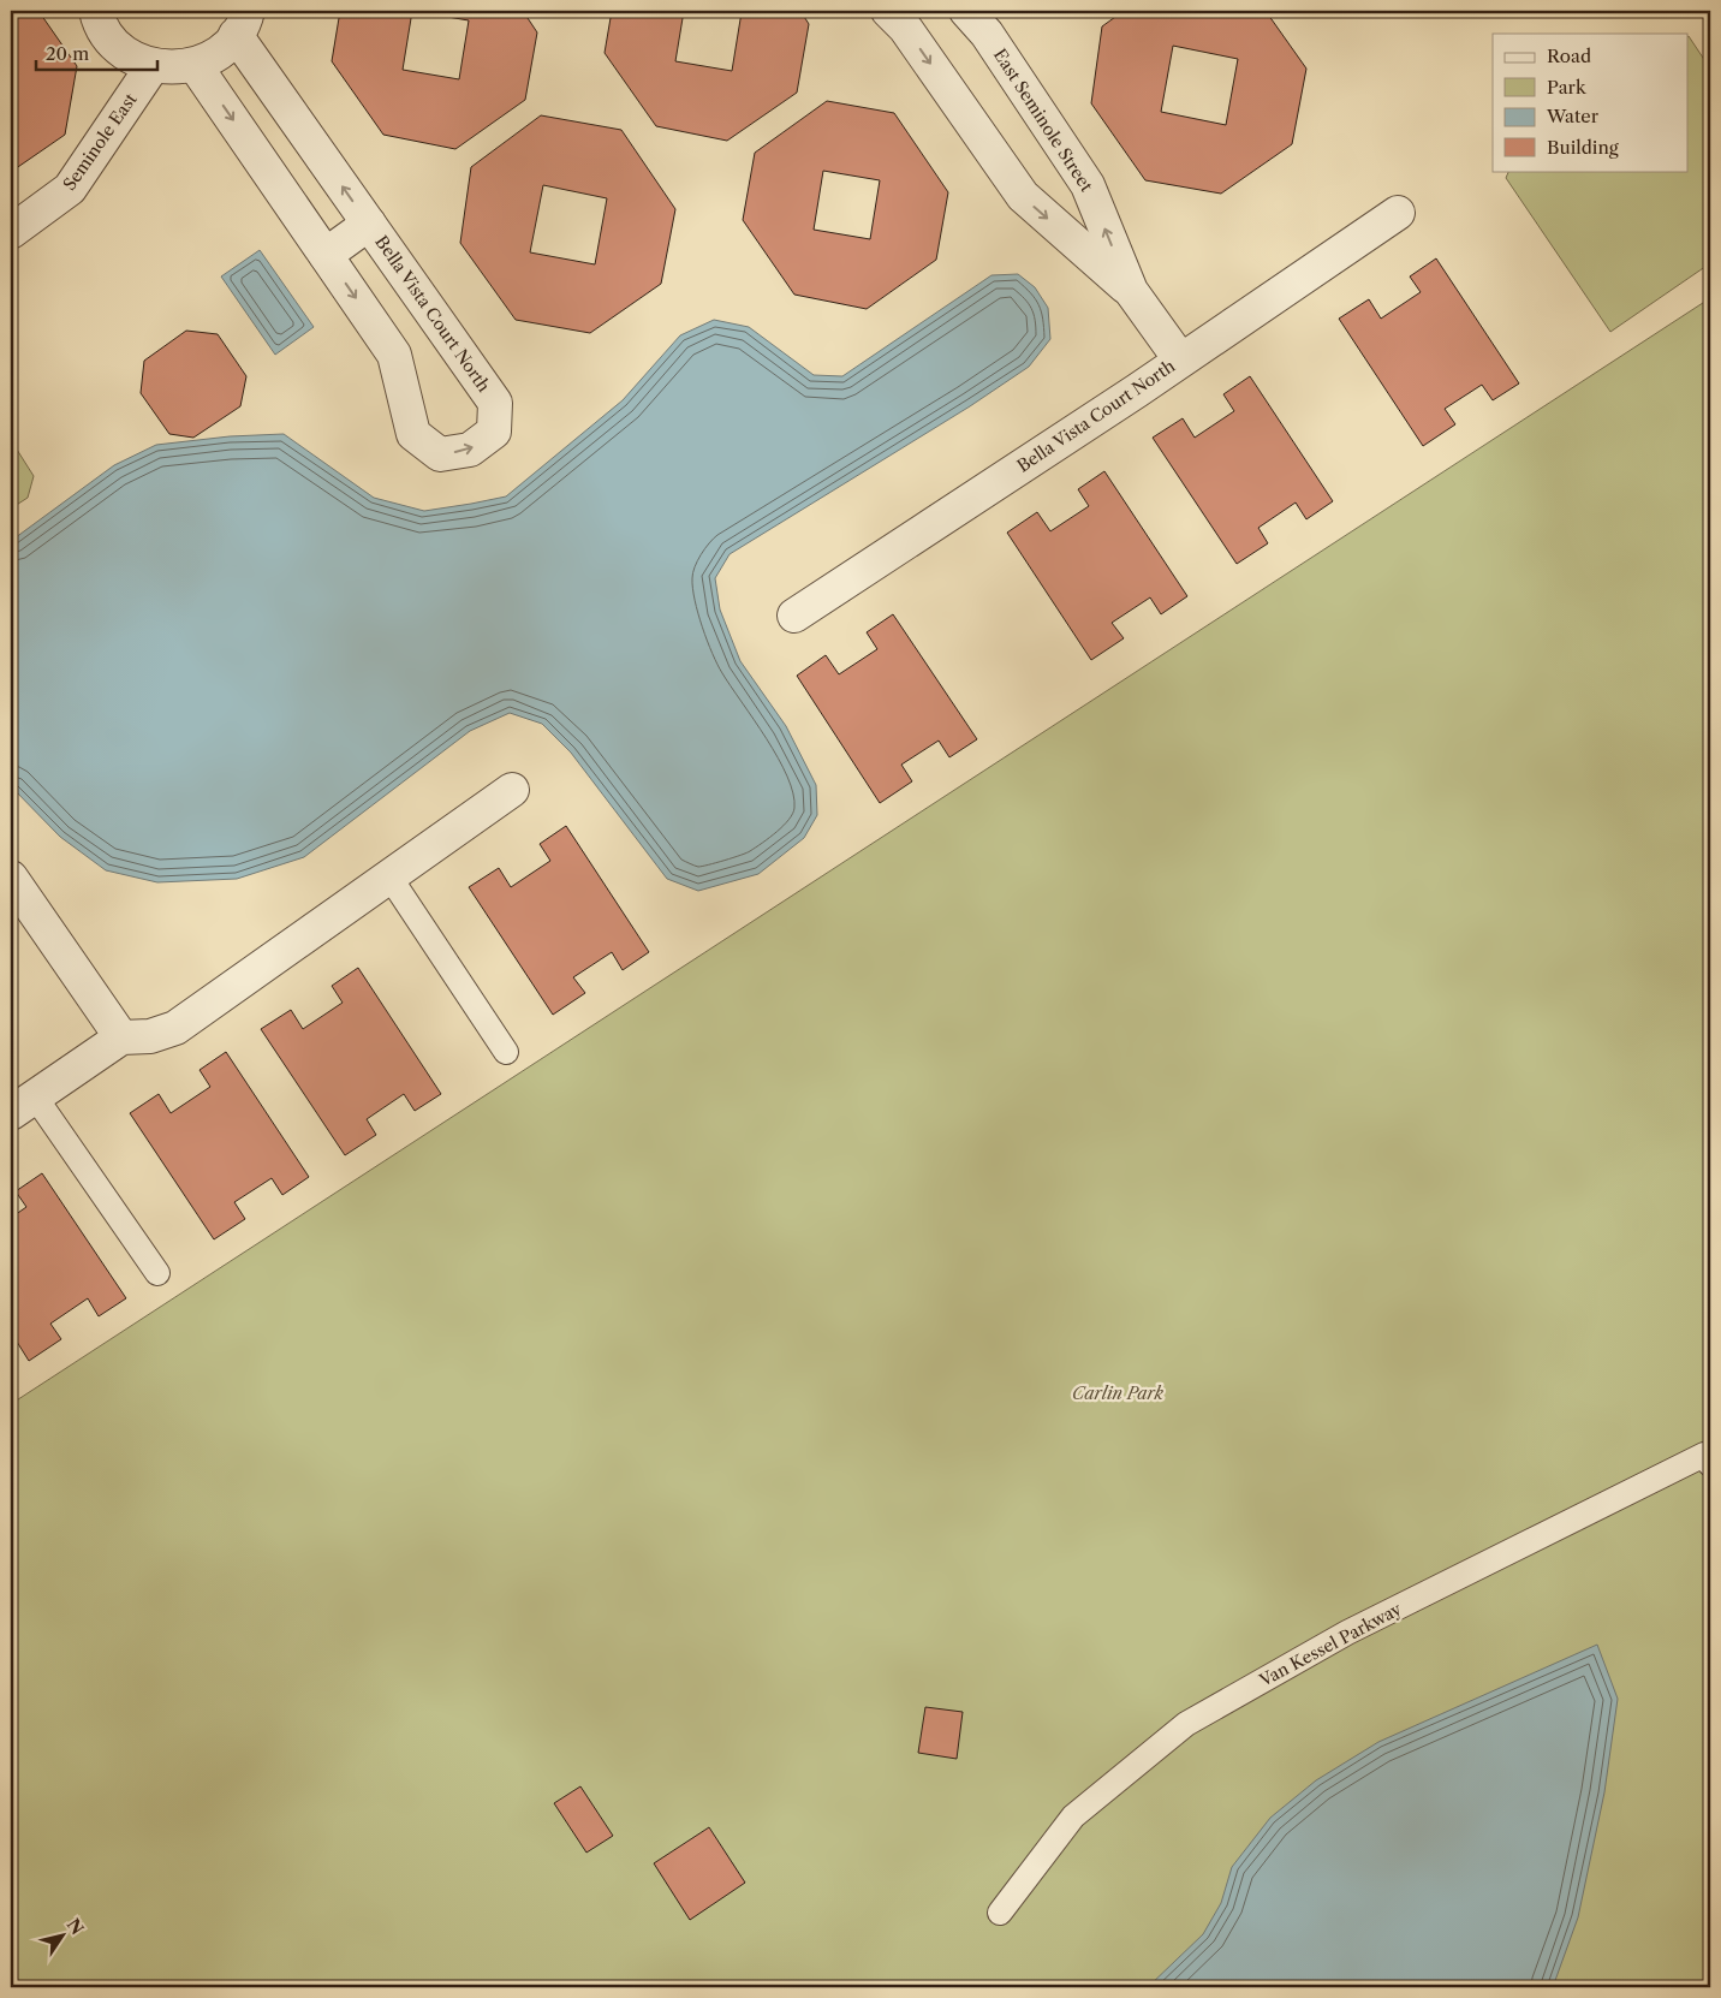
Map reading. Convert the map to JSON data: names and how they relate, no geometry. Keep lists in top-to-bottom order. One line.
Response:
{"streets":{"street":["East Seminole Street","Seminole East","Bella Vista Court North"],"lane":["Van Kessel Parkway"]},"crossings":[["East Seminole Street","Bella Vista Court North"]],"parks":["Carlin Park"],"legend":["Road","Park","Water","Building"],"scale_bar":"20 m","north":"top right"}
